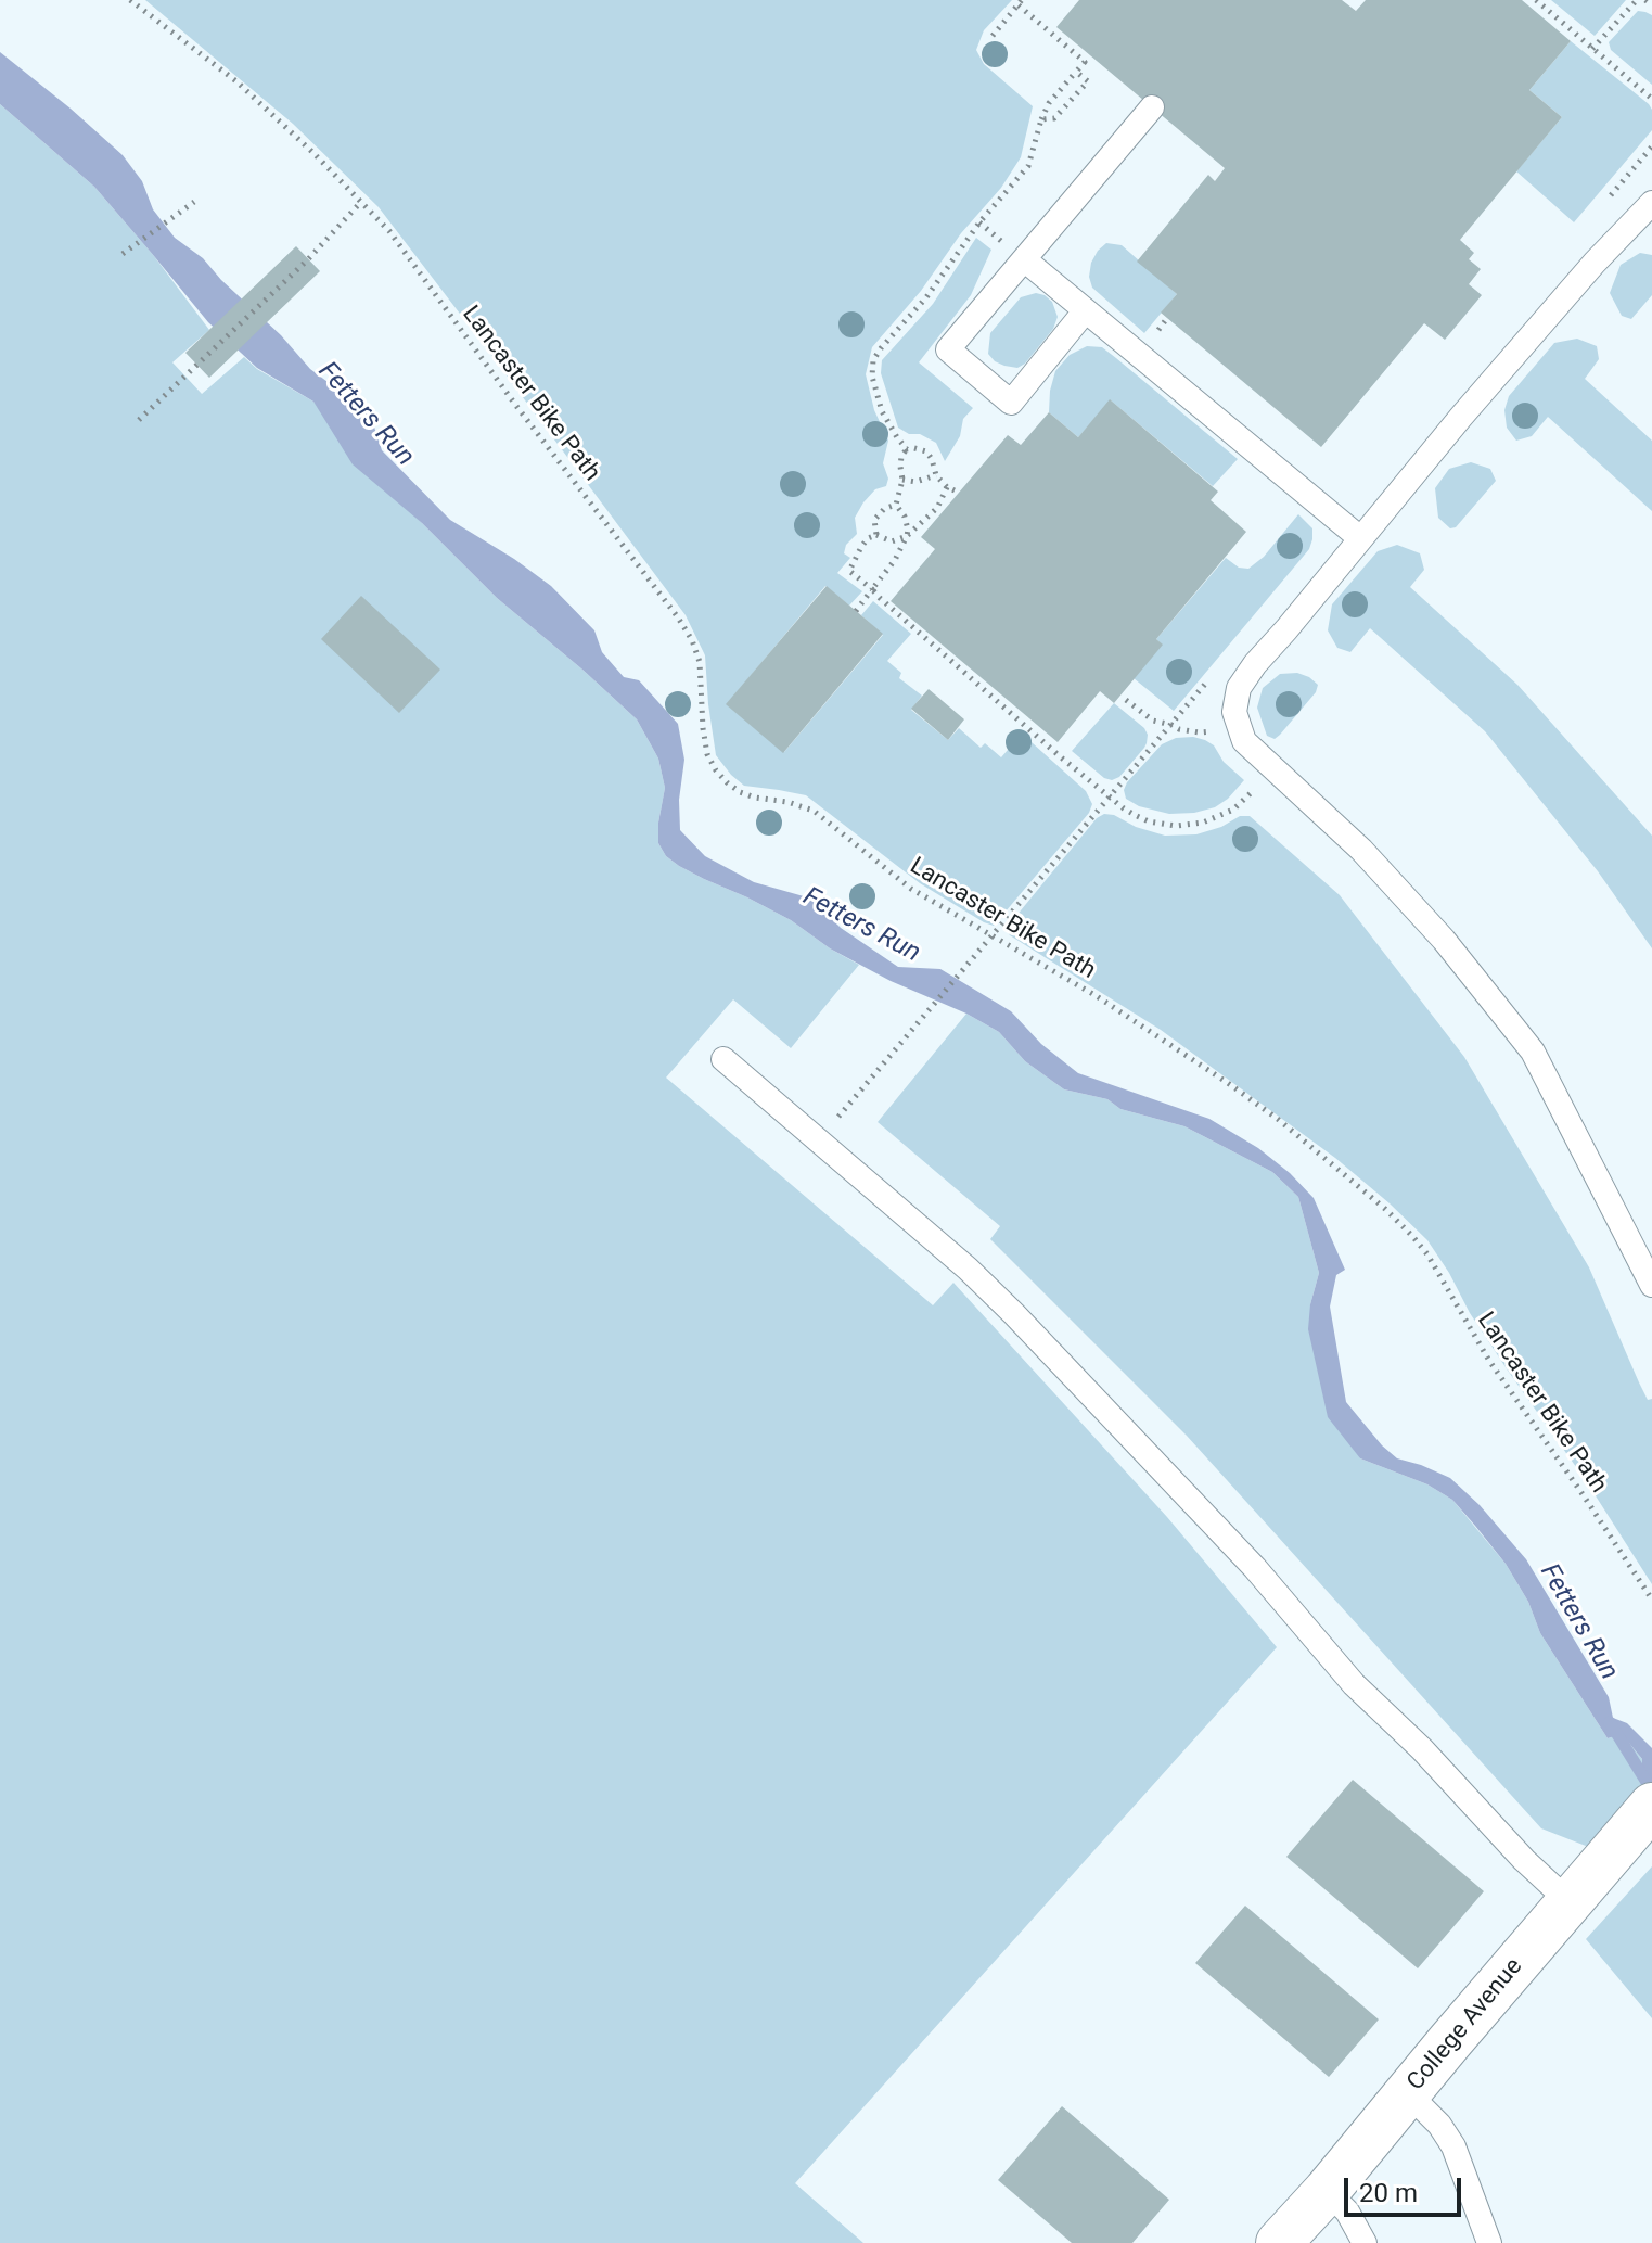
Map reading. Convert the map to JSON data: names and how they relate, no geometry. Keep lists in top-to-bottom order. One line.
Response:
{"streets":{"street":["College Avenue"],"path":["Lancaster Bike Path"]},"water":["Fetters Run"],"scale_bar":"20 m"}
